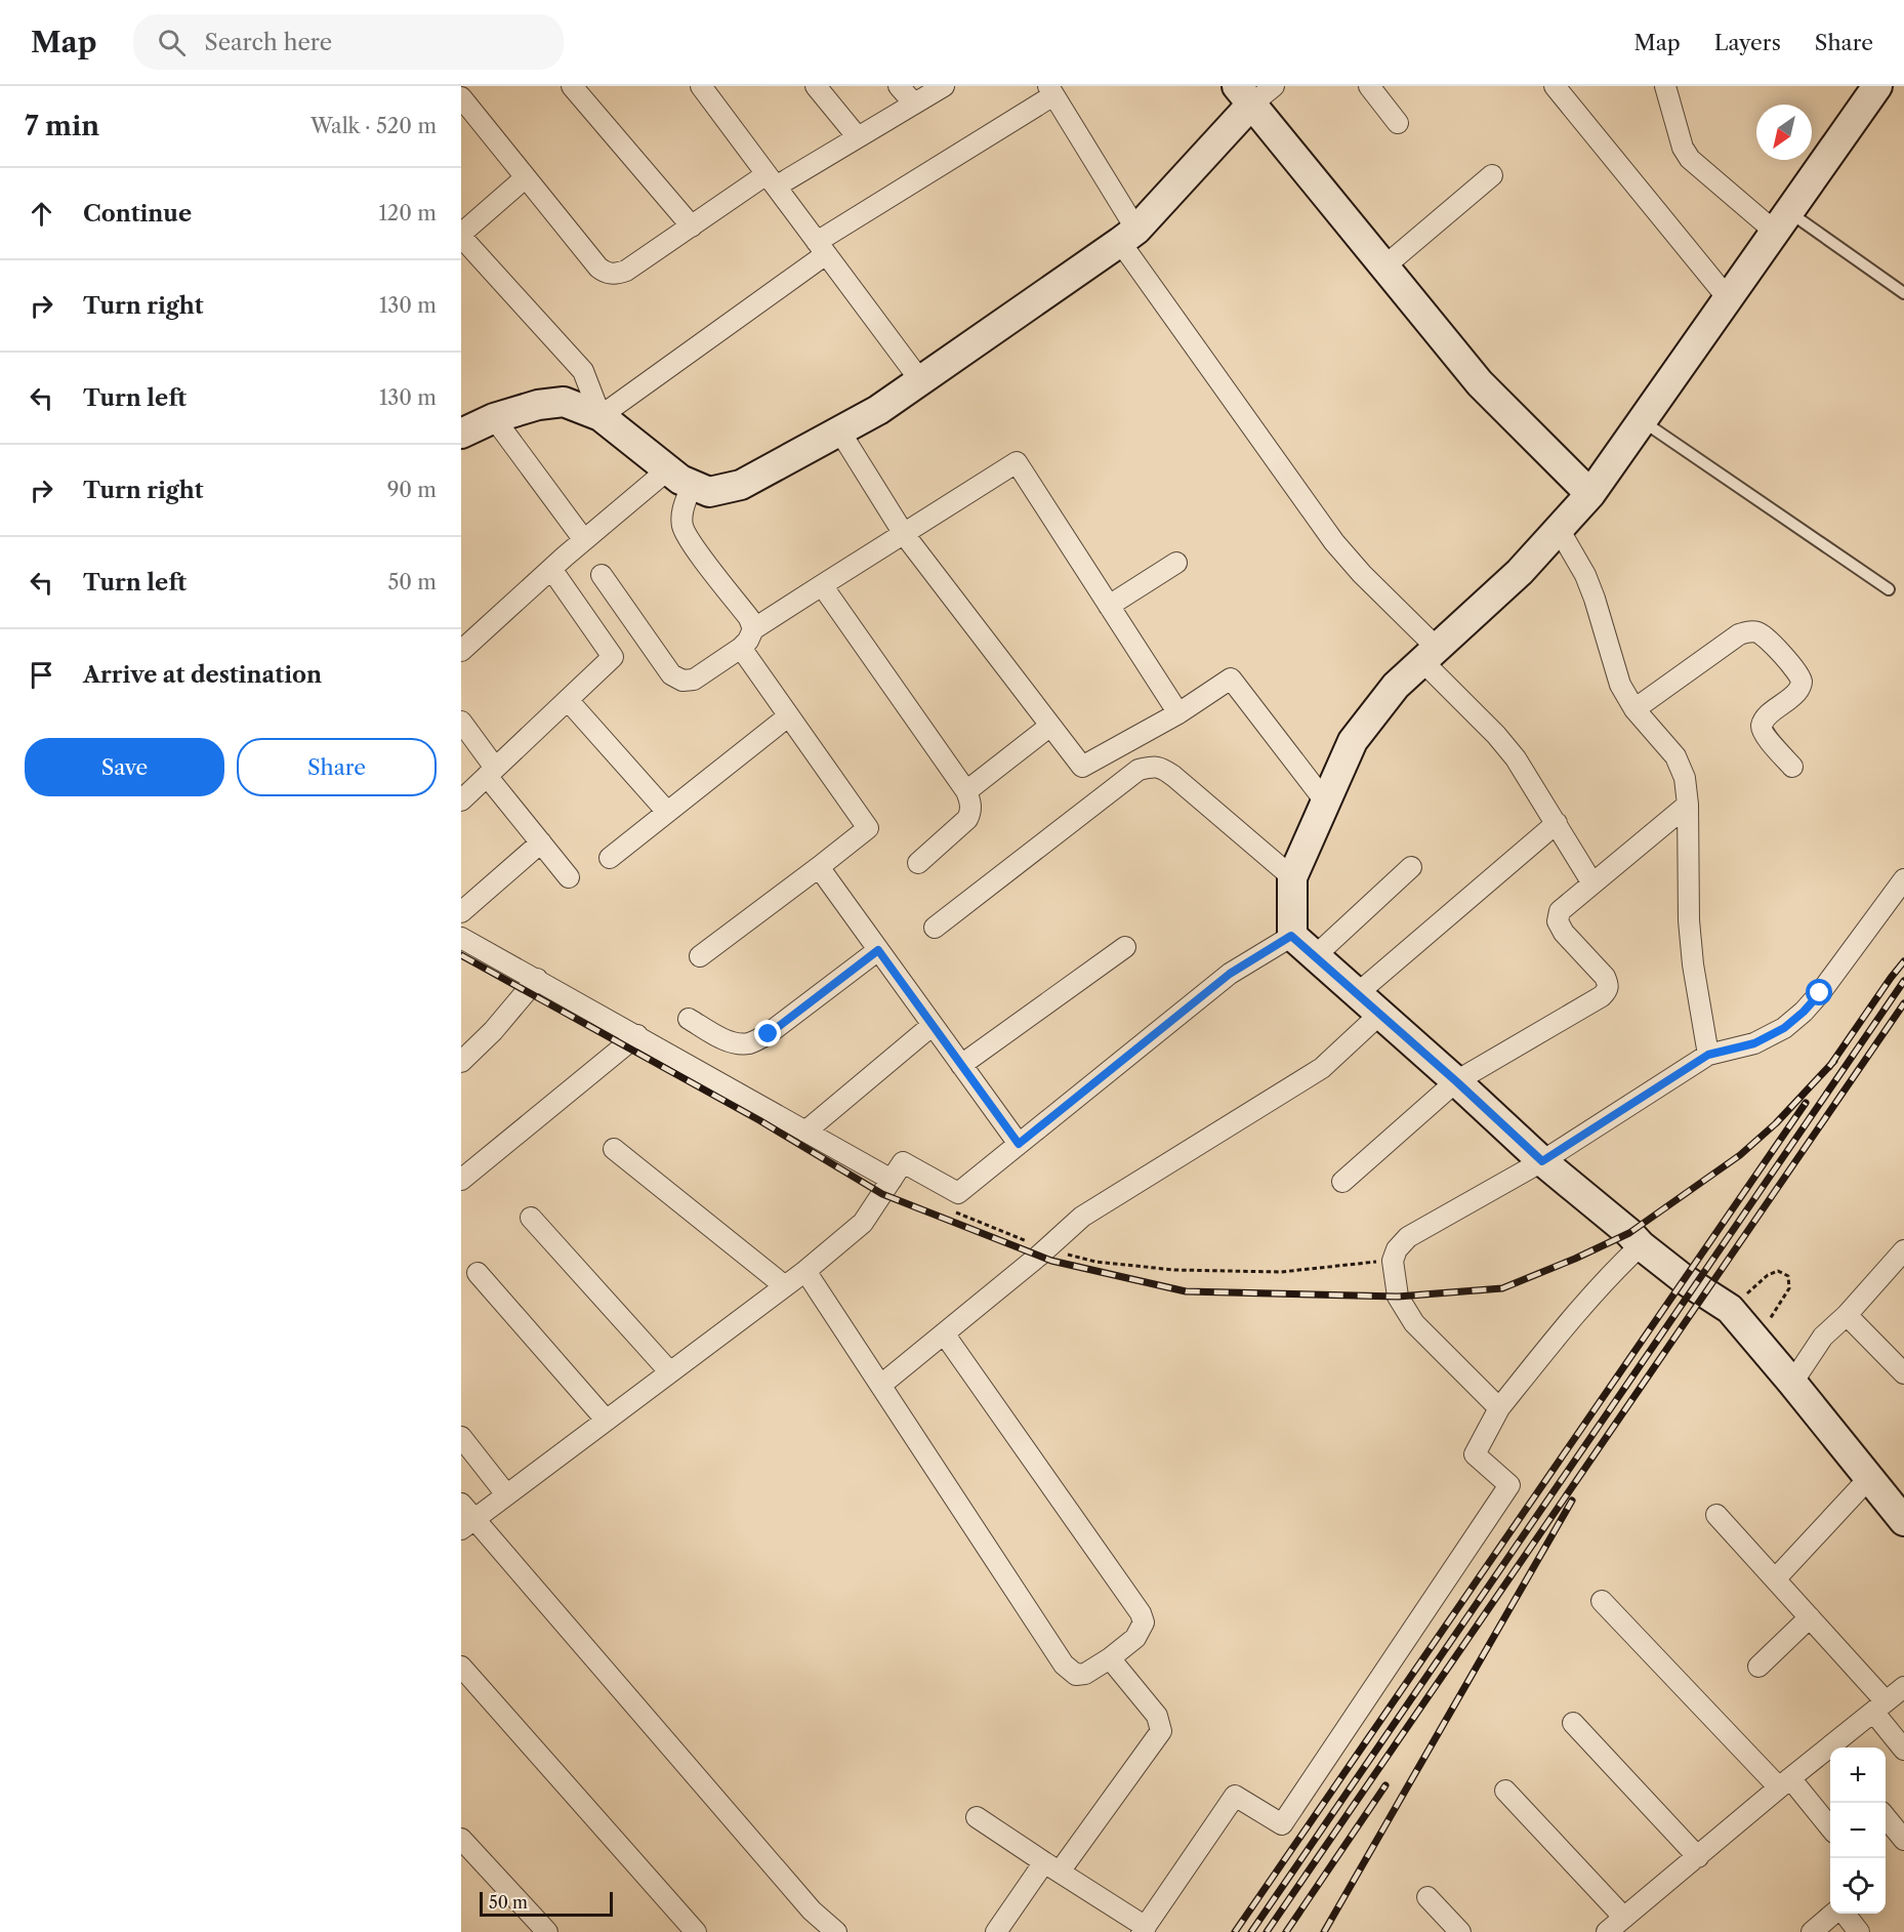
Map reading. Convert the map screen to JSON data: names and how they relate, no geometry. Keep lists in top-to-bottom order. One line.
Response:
{"scale_bar":"50 m","north":"bottom left","page":{"header":"Map","search":"Search here","nav":["Map","Layers","Share"],"heading":["7 min","Walk · 520 m"],"list":[["Continue","120 m"],["Turn right","130 m"],["Turn left","130 m"],["Turn right","90 m"],["Turn left","50 m"],"Arrive at destination"],"buttons":["Save","Share"],"map_buttons":["+","−"],"scale":"50 m"}}
